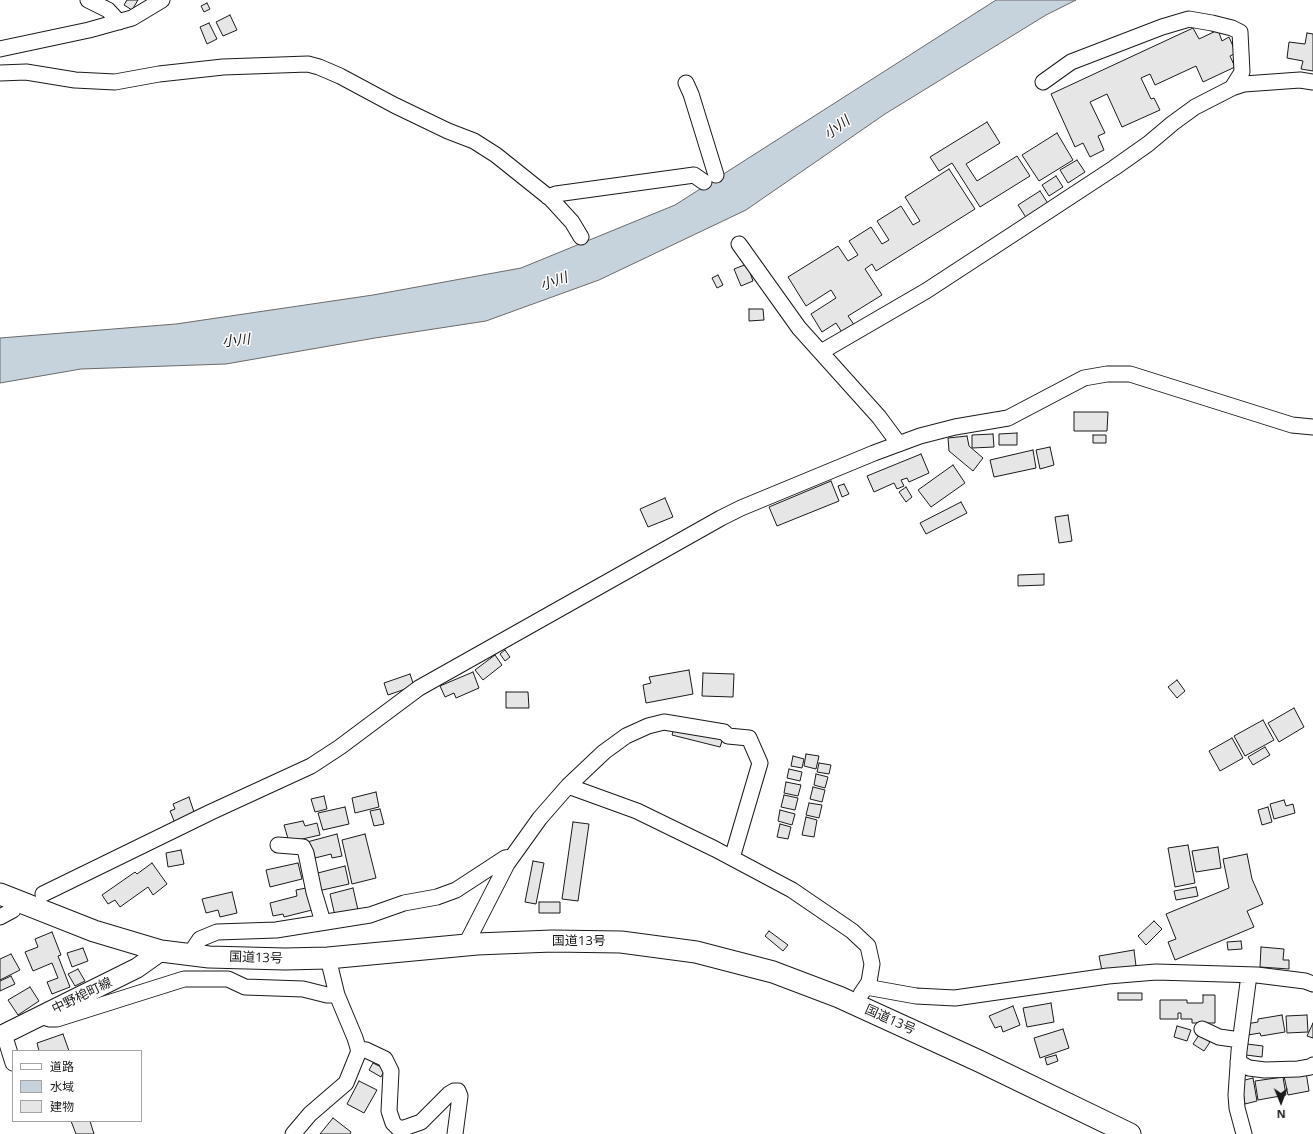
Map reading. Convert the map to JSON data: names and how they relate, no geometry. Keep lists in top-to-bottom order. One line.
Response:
{"streets":{"highway":["国道13号"],"main road":["中野梍町線"]},"crossings":[["国道13号","中野梍町線"]],"water":["小川"],"legend":["道路","水域","建物"],"north":"bottom"}
